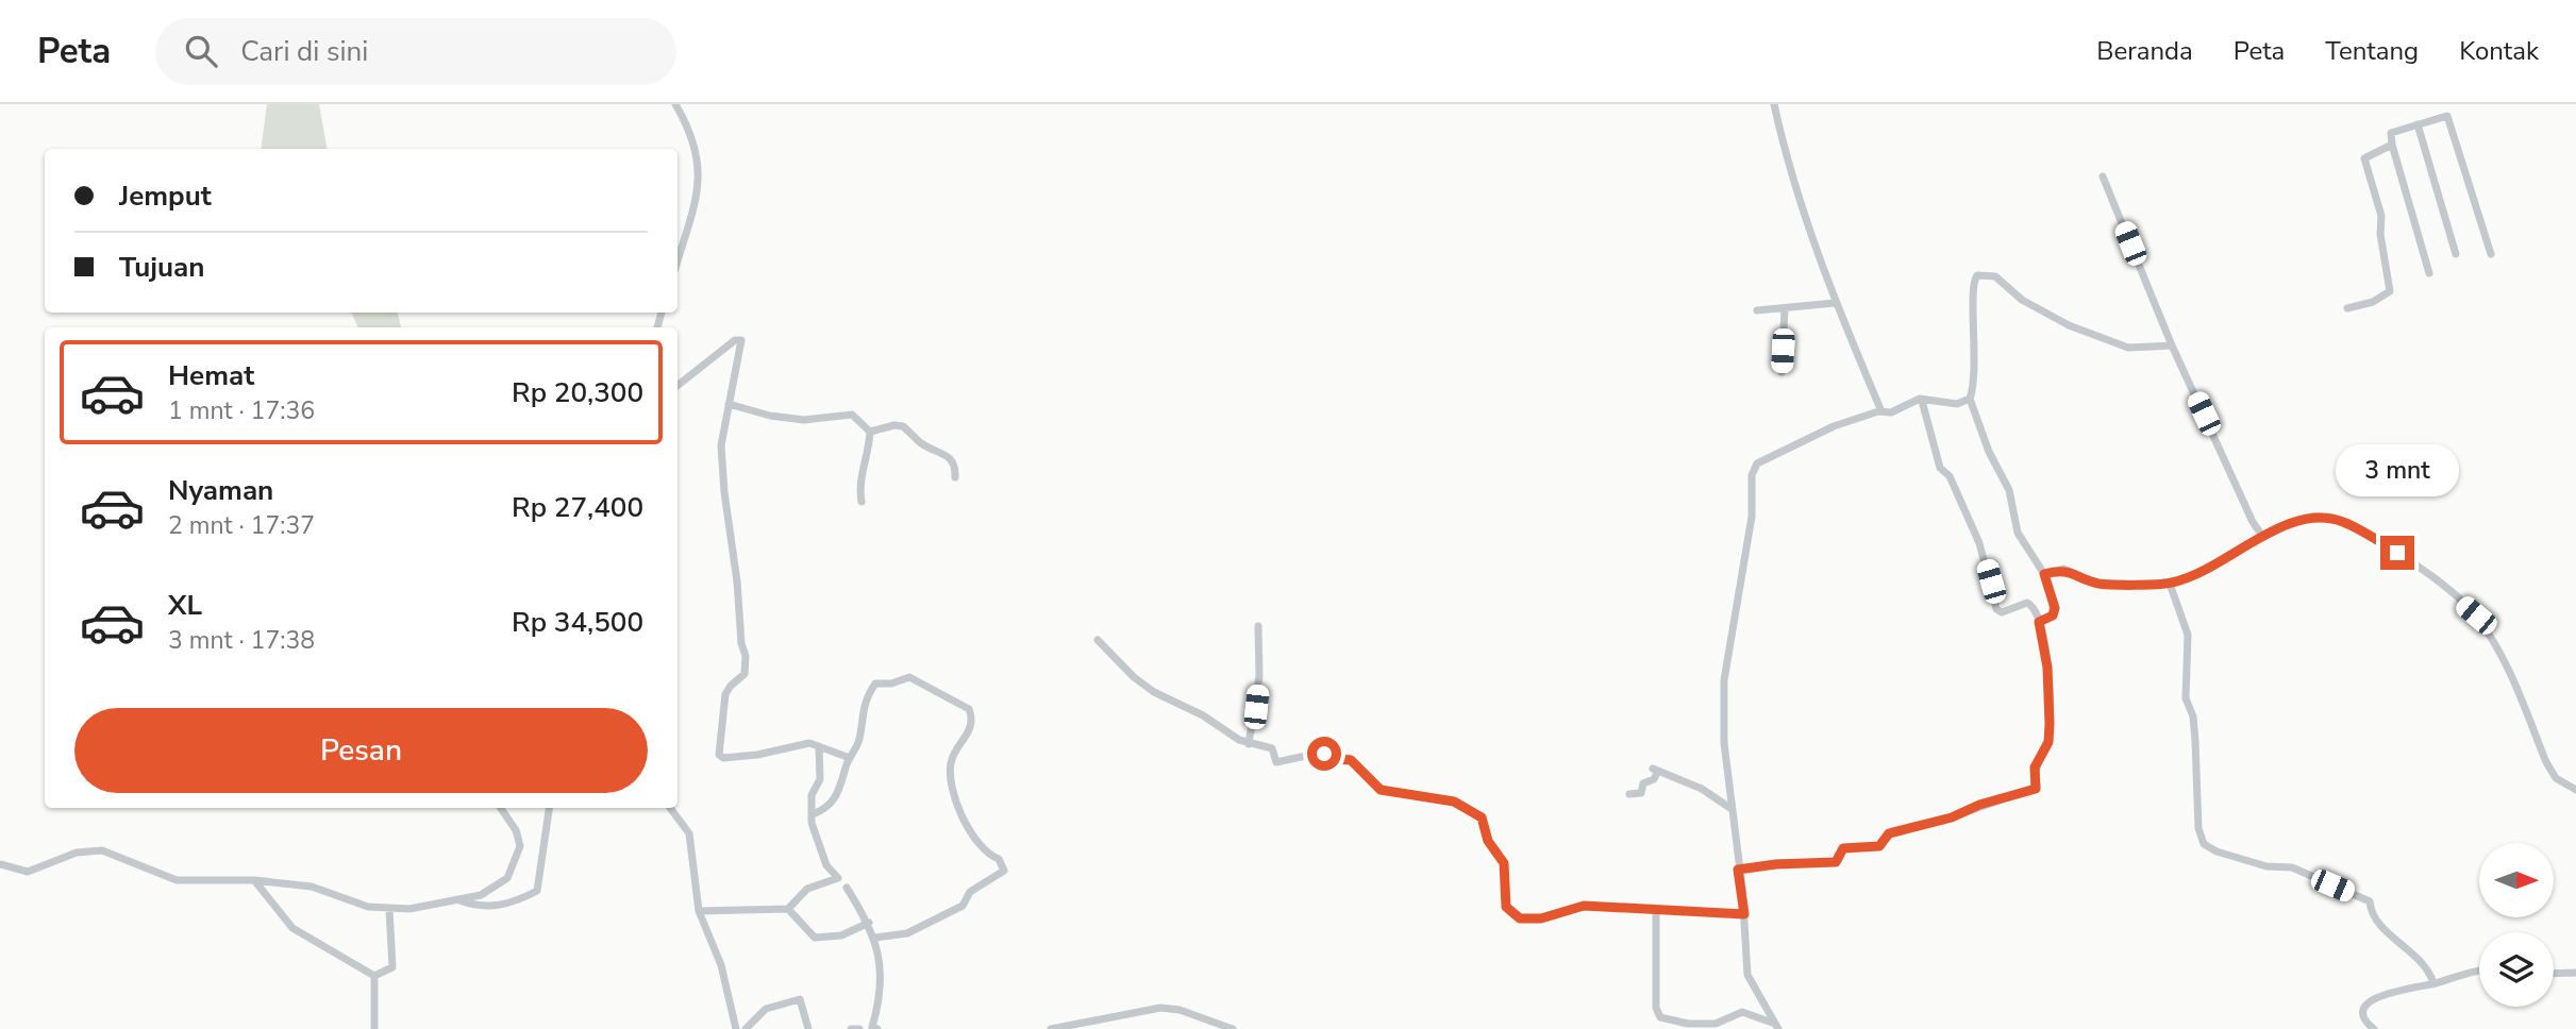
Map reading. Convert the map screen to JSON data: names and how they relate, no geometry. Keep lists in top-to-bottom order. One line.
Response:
{"north":"right","page":{"header":"Peta","search":"Cari di sini","nav":["Beranda","Peta","Tentang","Kontak"],"banner":["Jemput","Tujuan"],"list":[{"name":"Hemat","note":"1 mnt · 17:36","value":"Rp 20,300"},{"name":"Nyaman","note":"2 mnt · 17:37","value":"Rp 27,400"},{"name":"XL","note":"3 mnt · 17:38","value":"Rp 34,500"}],"bubble":"3 mnt","buttons":"Pesan"}}
